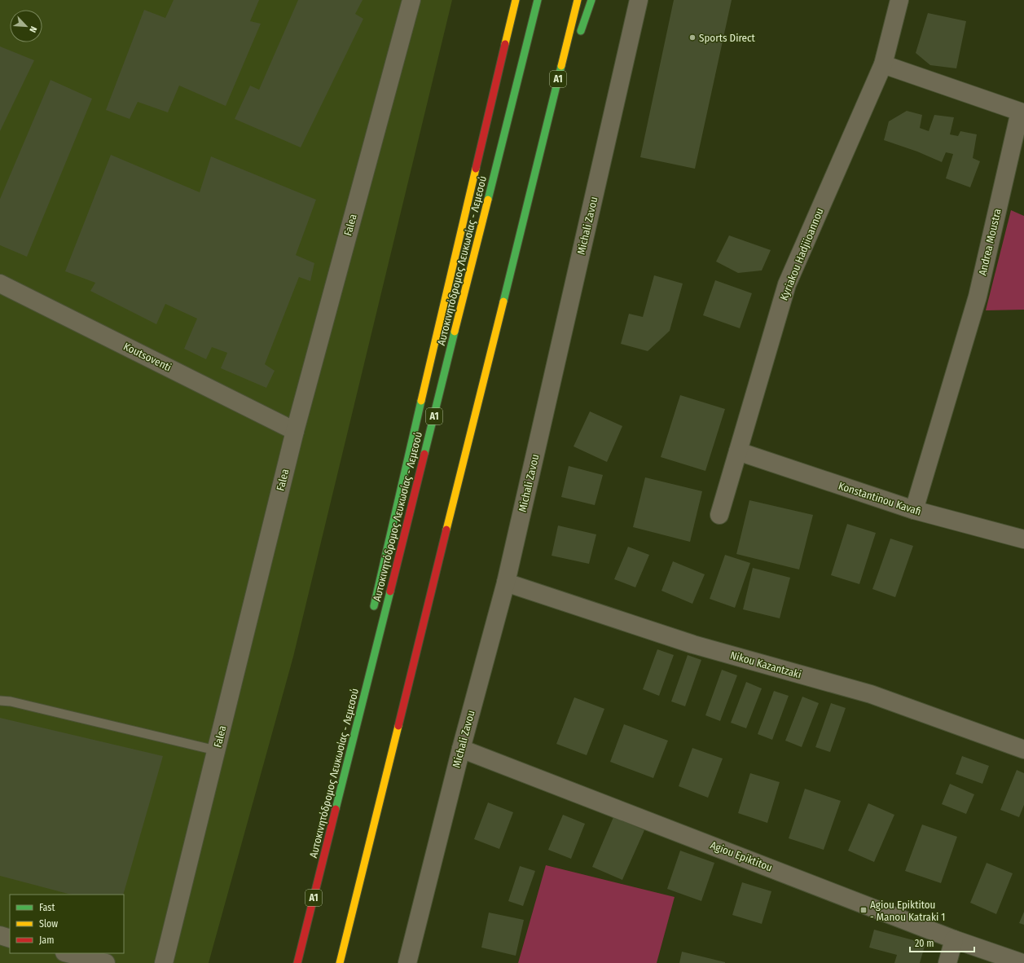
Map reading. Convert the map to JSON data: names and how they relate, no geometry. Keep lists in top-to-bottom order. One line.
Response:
{"streets":{"highway":["A1","Αυτοκινητόδρομος Λευκωσίας - Λεμεσού"],"street":["Falea","Michali Zavou","Andrea Moustra","Kyriakou Hadjiioannou","Koutsoventi","Konstantinou Kavafi","Nikou Kazantzaki","Agiou Epiktitou"]},"crossings":[["Falea","Koutsoventi"],["Michali Zavou","Nikou Kazantzaki"],["Michali Zavou","Agiou Epiktitou"],["Andrea Moustra","Kyriakou Hadjiioannou"],["Andrea Moustra","Konstantinou Kavafi"],["Kyriakou Hadjiioannou","Konstantinou Kavafi"]],"places":{"other":["Sports Direct"],"transit":["Agiou Epiktitou - Manou Katraki 1"]},"legend":["Fast","Slow","Jam"],"scale_bar":"20 m","north":"bottom right"}
